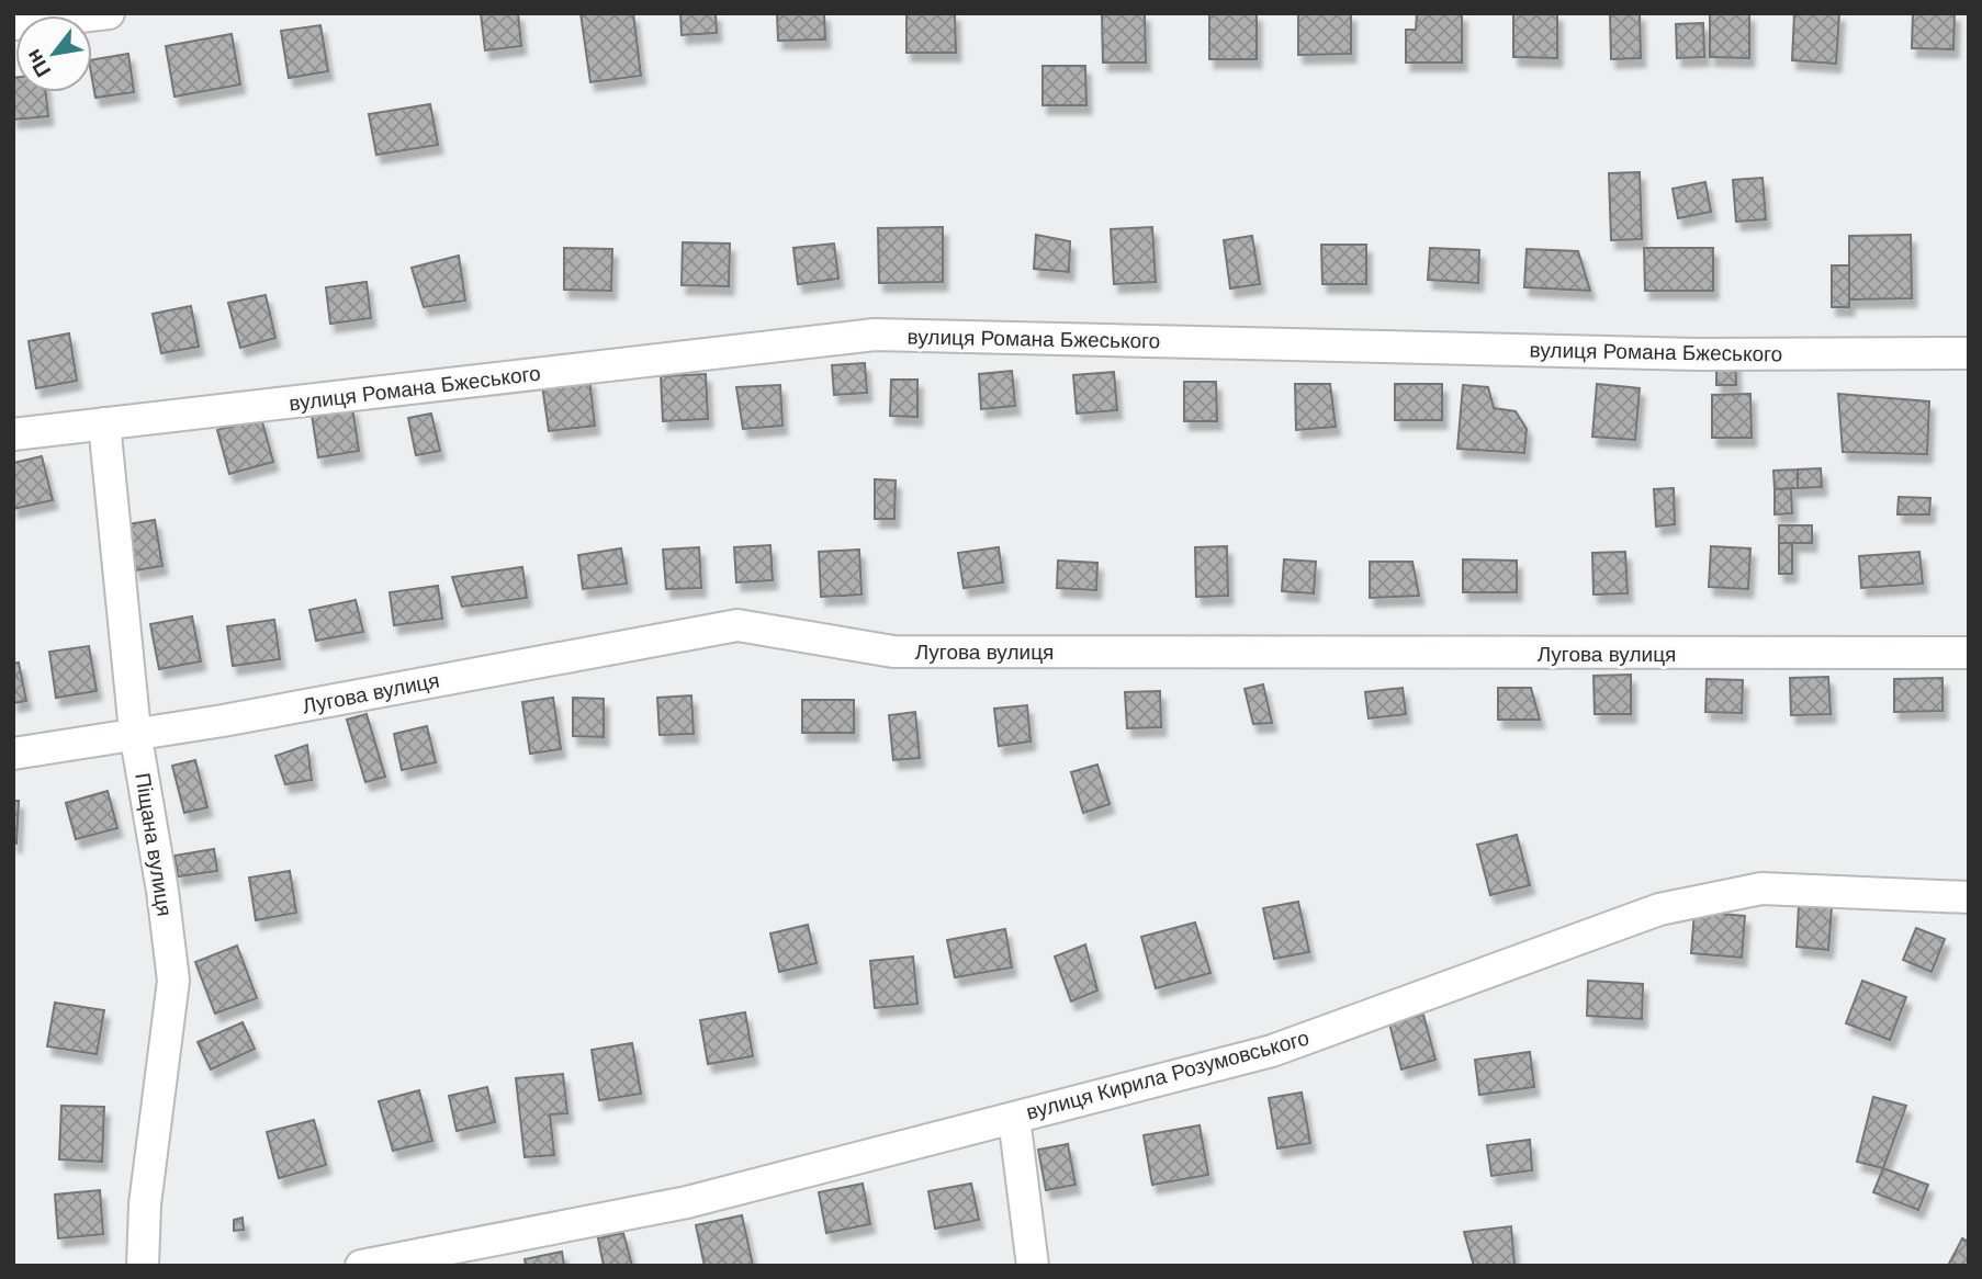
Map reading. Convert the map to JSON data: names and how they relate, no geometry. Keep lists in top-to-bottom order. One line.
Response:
{"streets":{"street":["вулиця Романа Бжеського","Лугова вулиця","Піщана вулиця","вулиця Кирила Розумовського"]},"crossings":[["вулиця Романа Бжеського","Піщана вулиця"],["Лугова вулиця","Піщана вулиця"]],"north":"bottom left"}
